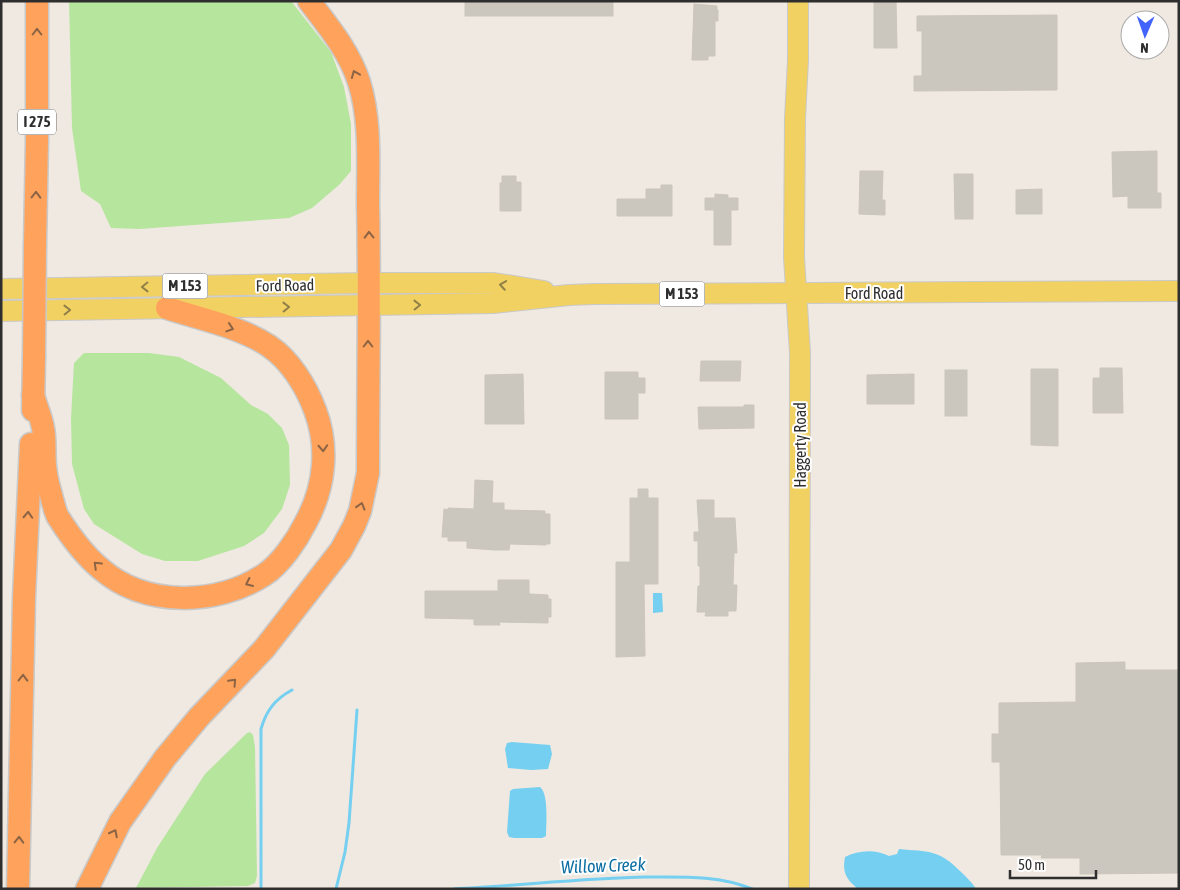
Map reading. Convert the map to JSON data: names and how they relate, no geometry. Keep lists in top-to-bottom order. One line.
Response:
{"streets":{"highway":["I 275"],"main road":["Ford Road","M 153","Haggerty Road"]},"crossings":[["Ford Road","Haggerty Road"]],"water":["Willow Creek"],"scale_bar":"50 m","north":"bottom"}
